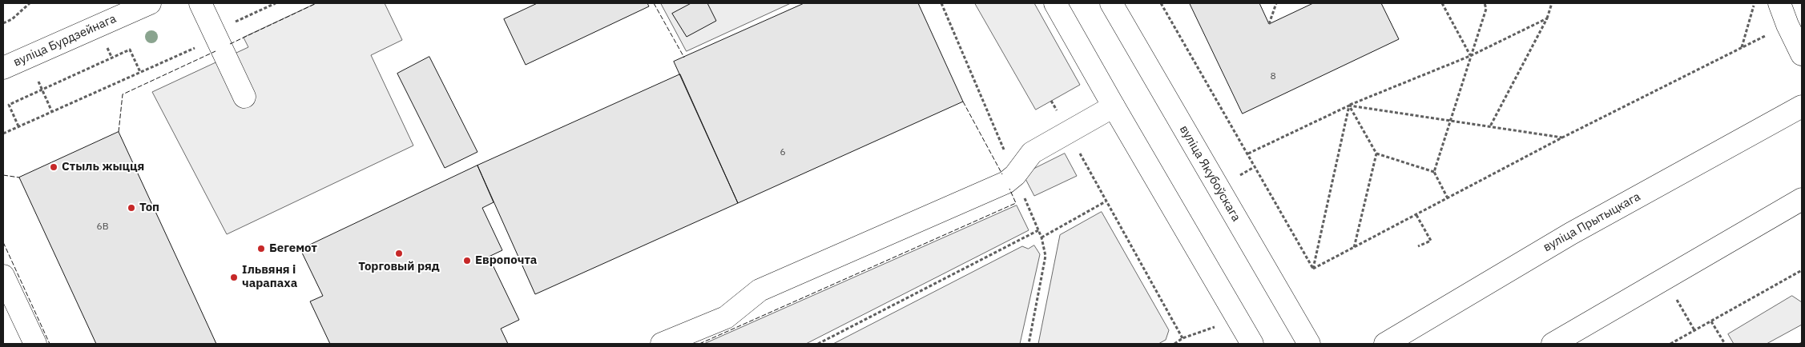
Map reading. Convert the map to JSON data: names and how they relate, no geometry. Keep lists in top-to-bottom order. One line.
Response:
{"streets":{"main road":["вуліца Бурдзейнага","вуліца Якубоўскага","вуліца Прытыцкага"]},"places":["Стыль жыцця","Топ","Бегемот","Торговый ряд","Европочта","Ільвяня і чарапаха"],"house_numbers":["8","6","6В"]}
